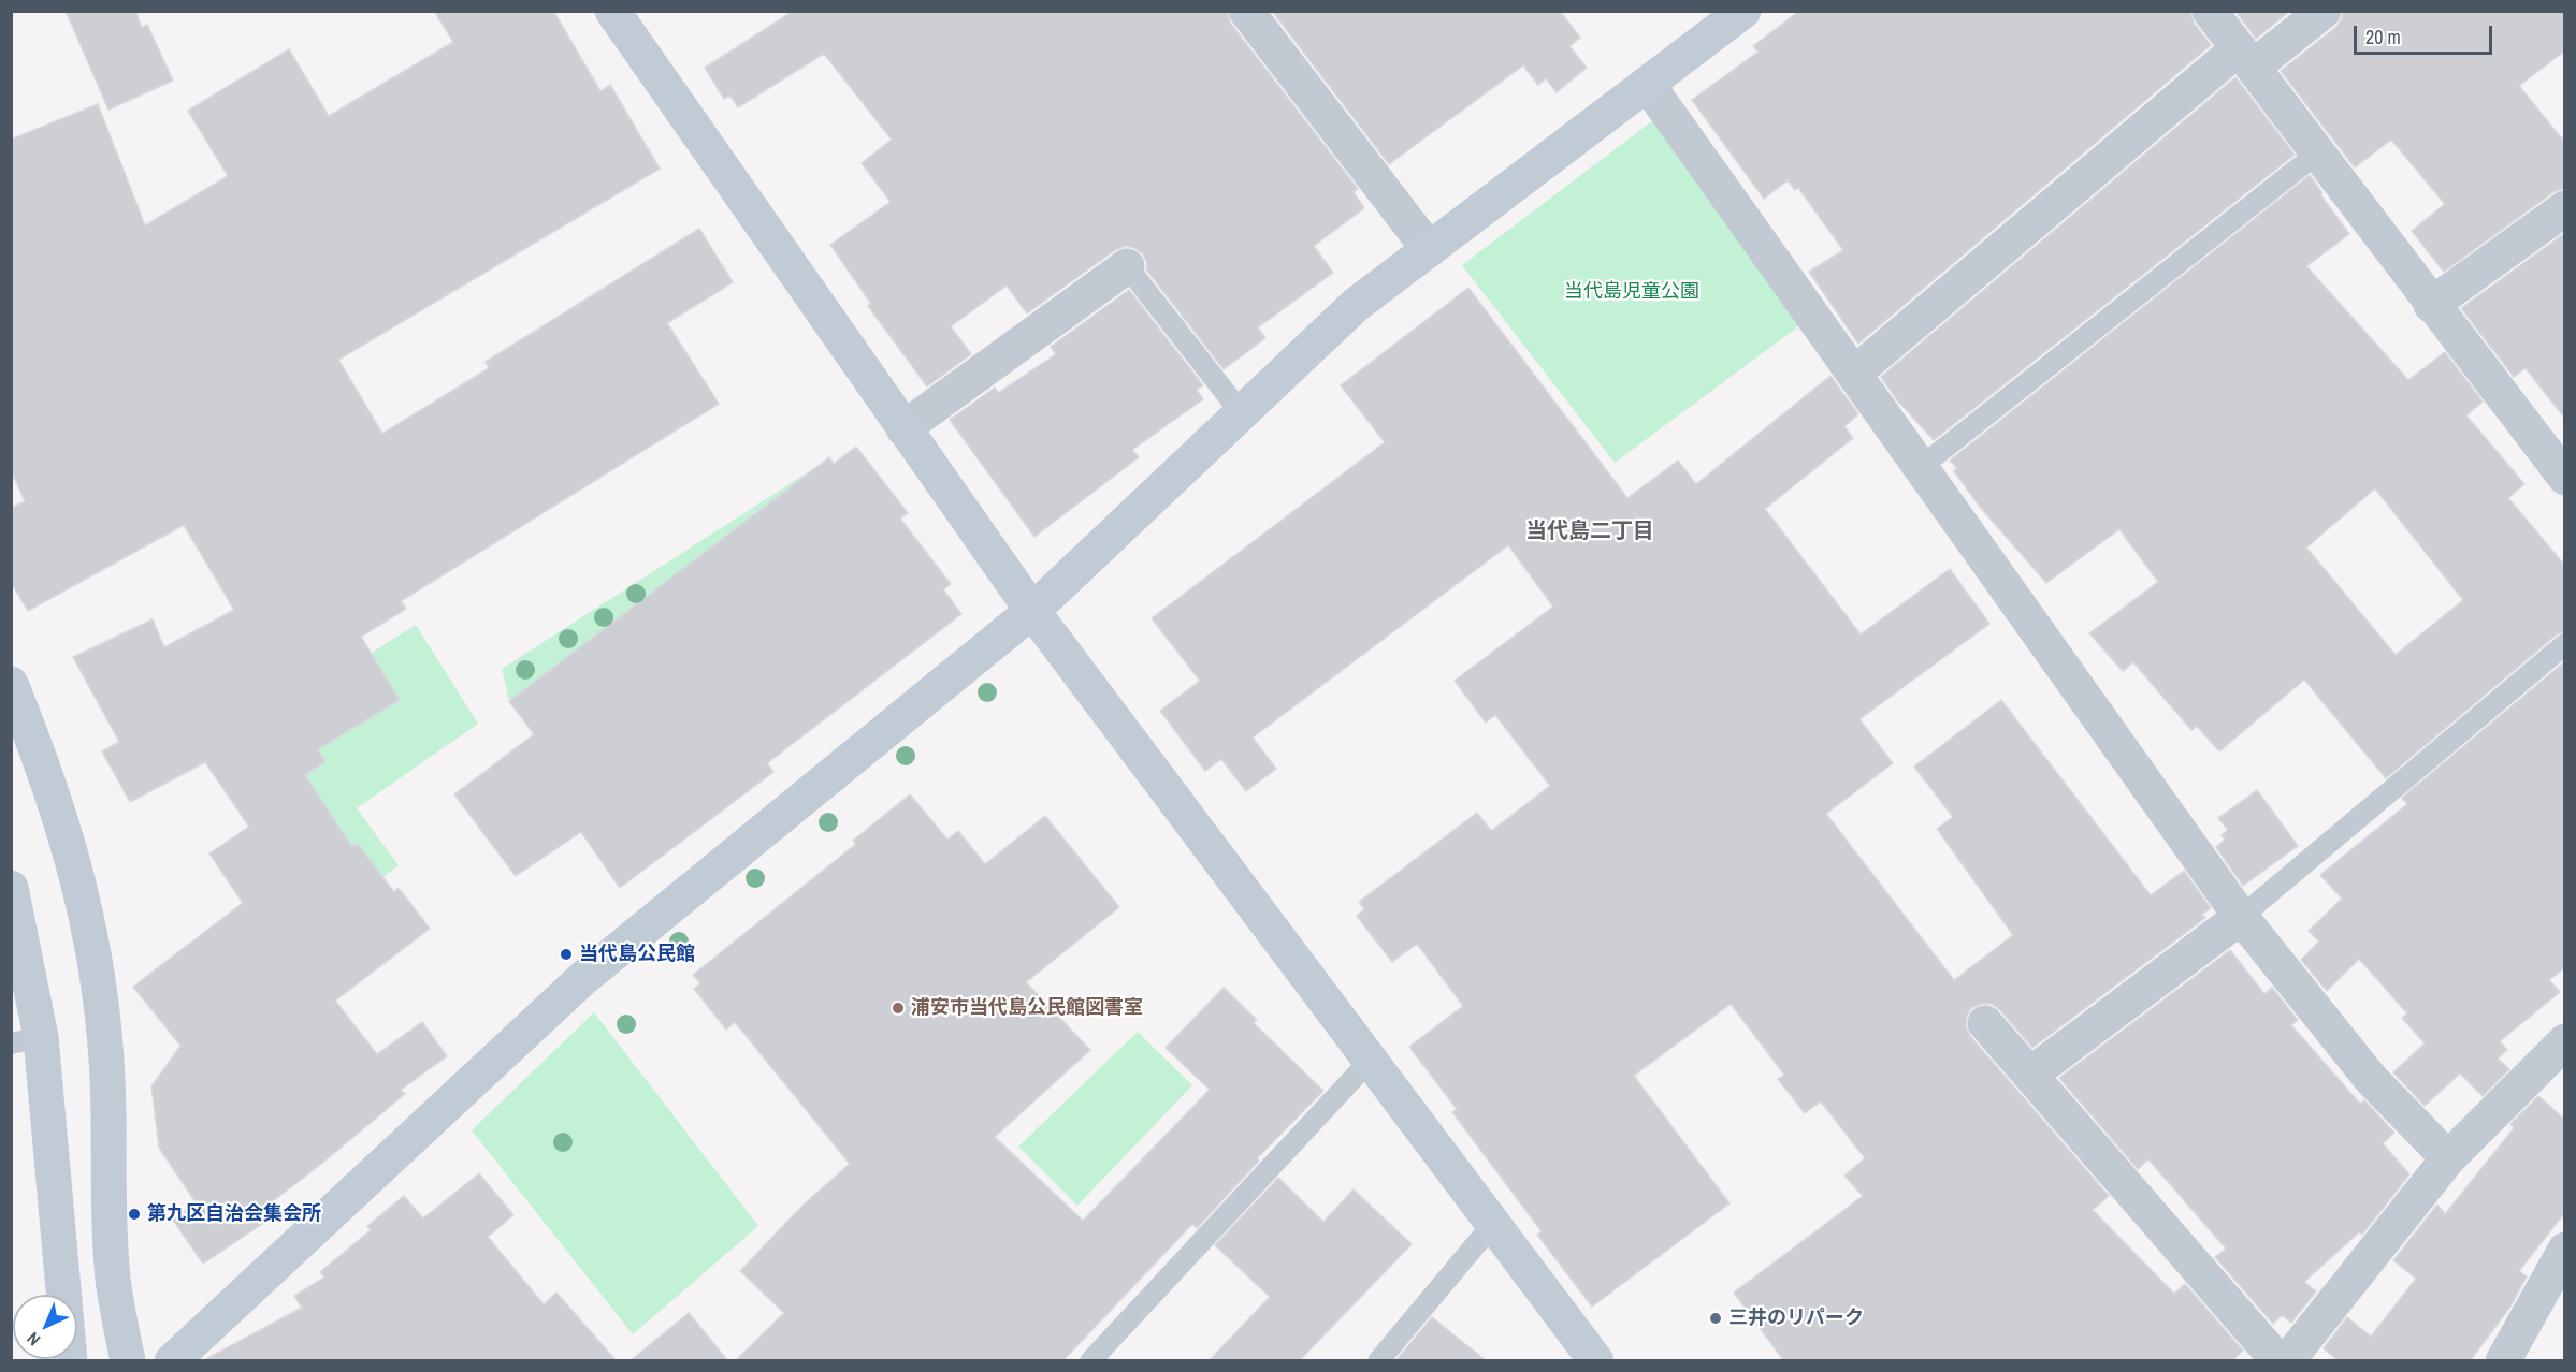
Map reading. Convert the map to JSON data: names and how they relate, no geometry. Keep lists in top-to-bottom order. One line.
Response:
{"districts":["当代島二丁目"],"parks":["当代島児童公園"],"places":["当代島公民館","浦安市当代島公民館図書室","第九区自治会集会所","三井のリパーク"],"scale_bar":"20 m","north":"bottom left"}
